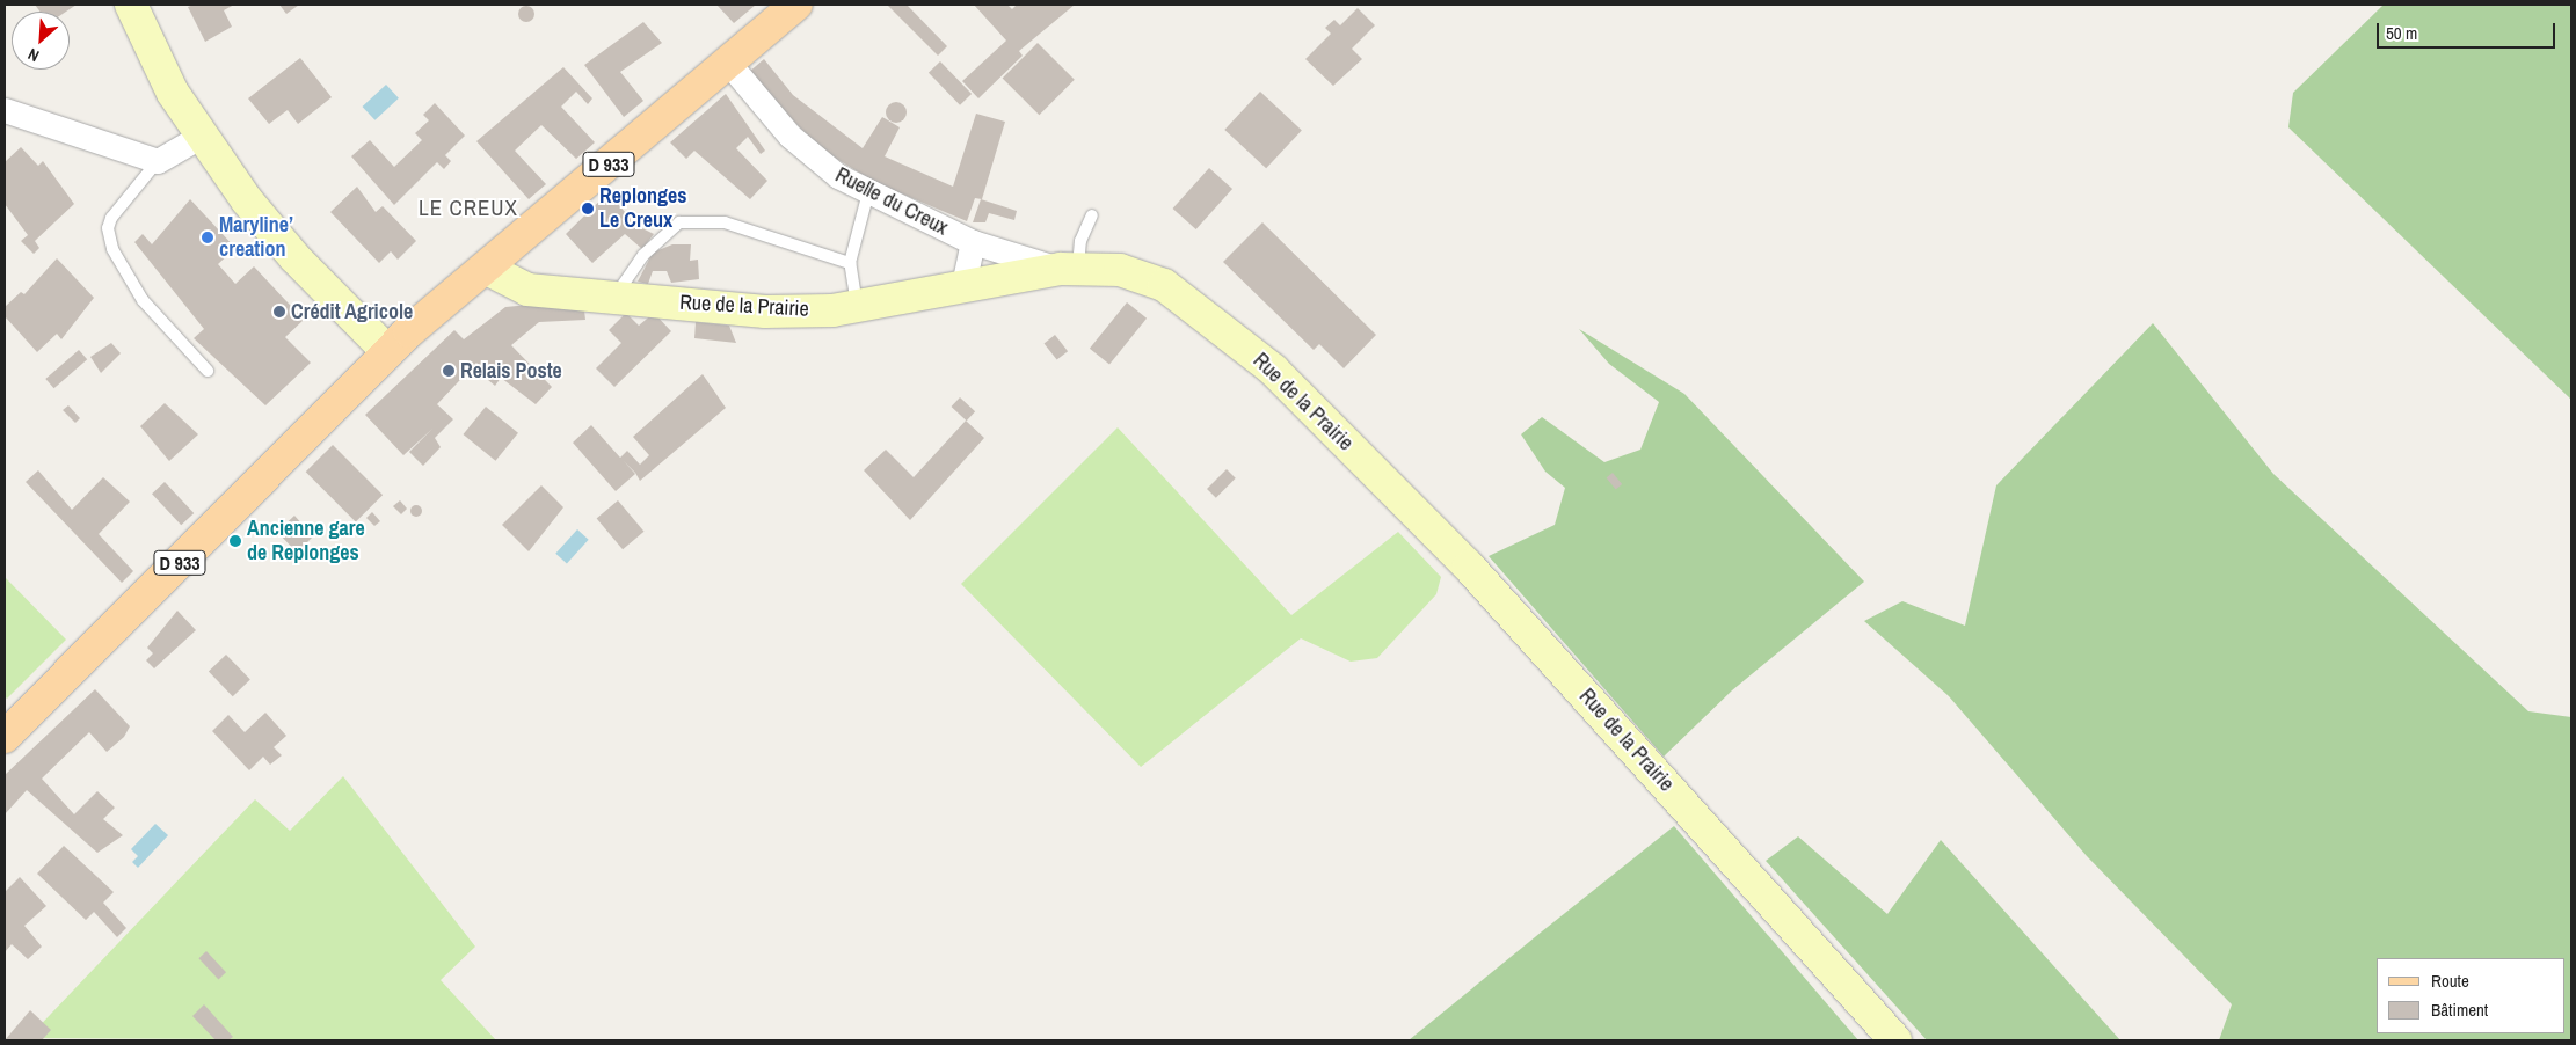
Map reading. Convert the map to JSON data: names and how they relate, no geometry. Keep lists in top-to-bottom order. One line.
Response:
{"streets":{"main road":["D 933"],"street":["Ruelle du Creux","Rue de la Prairie"]},"crossings":[["D 933","Ruelle du Creux"],["D 933","Rue de la Prairie"],["Ruelle du Creux","Rue de la Prairie"]],"districts":["LE CREUX"],"places":["Replonges Le Creux","Maryline’ creation","Crédit Agricole","Relais Poste","Ancienne gare de Replonges"],"legend":["Route","Bâtiment"],"scale_bar":"50 m","north":"bottom left"}
